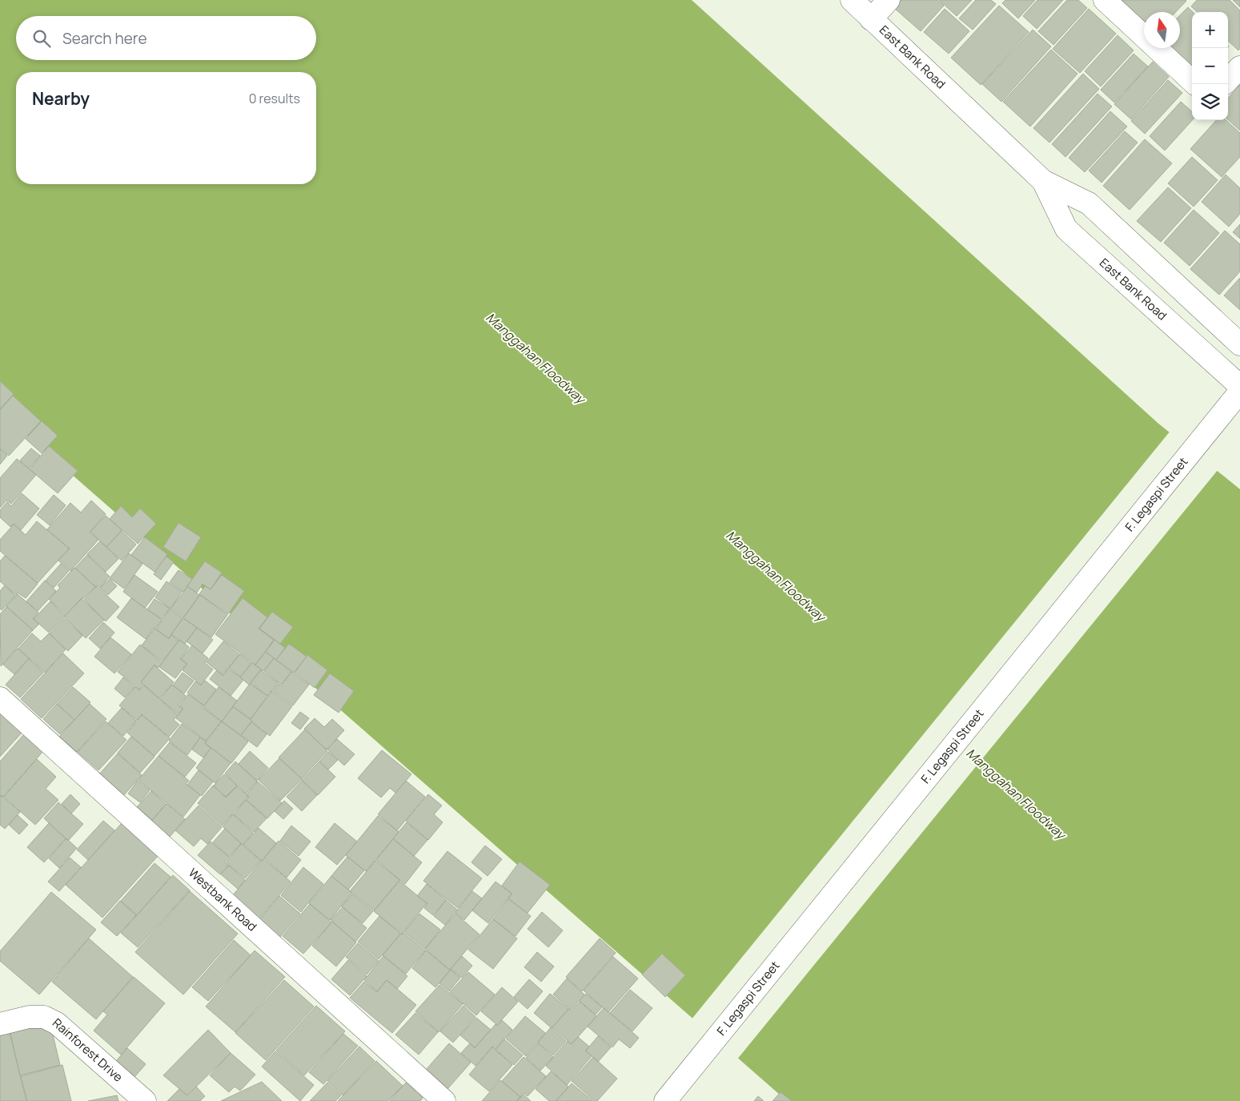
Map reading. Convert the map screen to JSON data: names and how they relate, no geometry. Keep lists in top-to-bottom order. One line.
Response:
{"streets":{"main road":["East Bank Road","F. Legaspi Street","Westbank Road","Rainforest Drive"]},"water":["Manggahan Floodway"],"north":"top","page":{"map_buttons":["+","−"],"search":"Search here","heading":["Nearby","0 results"]}}
